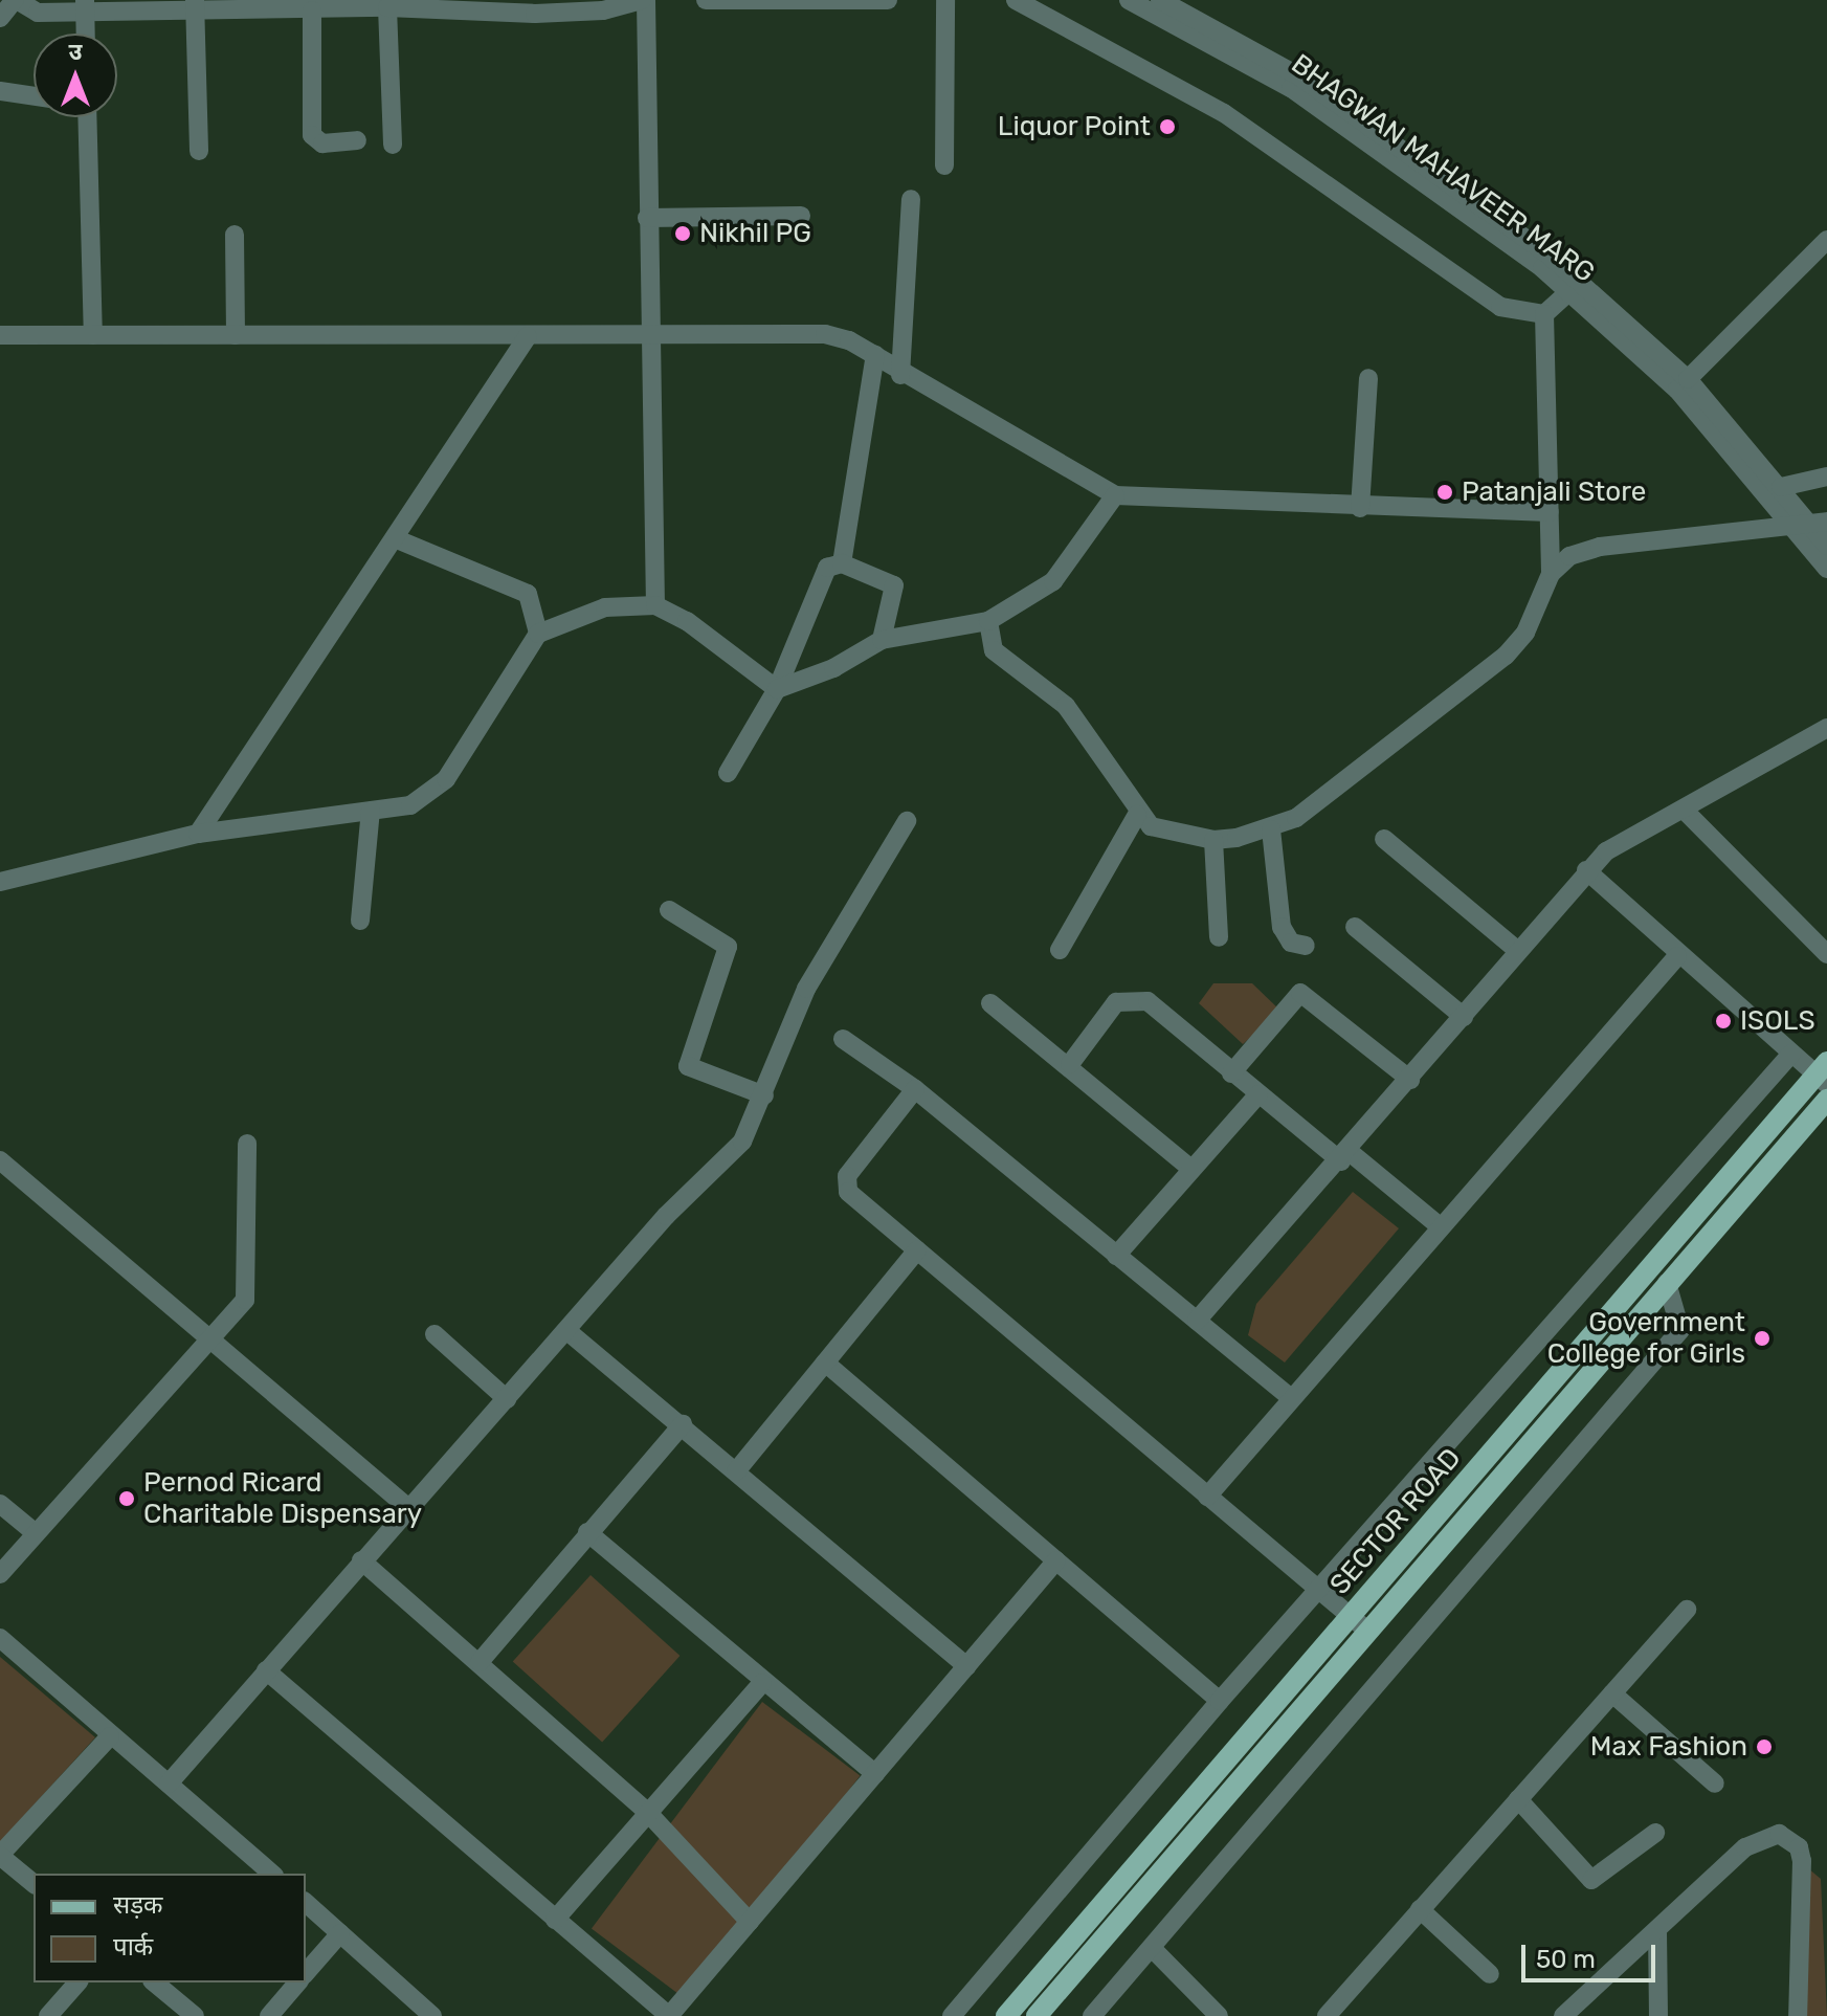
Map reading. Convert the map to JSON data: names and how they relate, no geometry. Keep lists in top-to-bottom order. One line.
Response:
{"streets":{"main road":["SECTOR ROAD"],"street":["BHAGWAN MAHAVEER MARG"]},"places":["Liquor Point","Nikhil PG","Patanjali Store","ISOLS","Government College for Girls","Pernod Ricard Charitable Dispensary","Max Fashion"],"legend":["सड़क","पार्क"],"scale_bar":"50 m","north":"top"}
